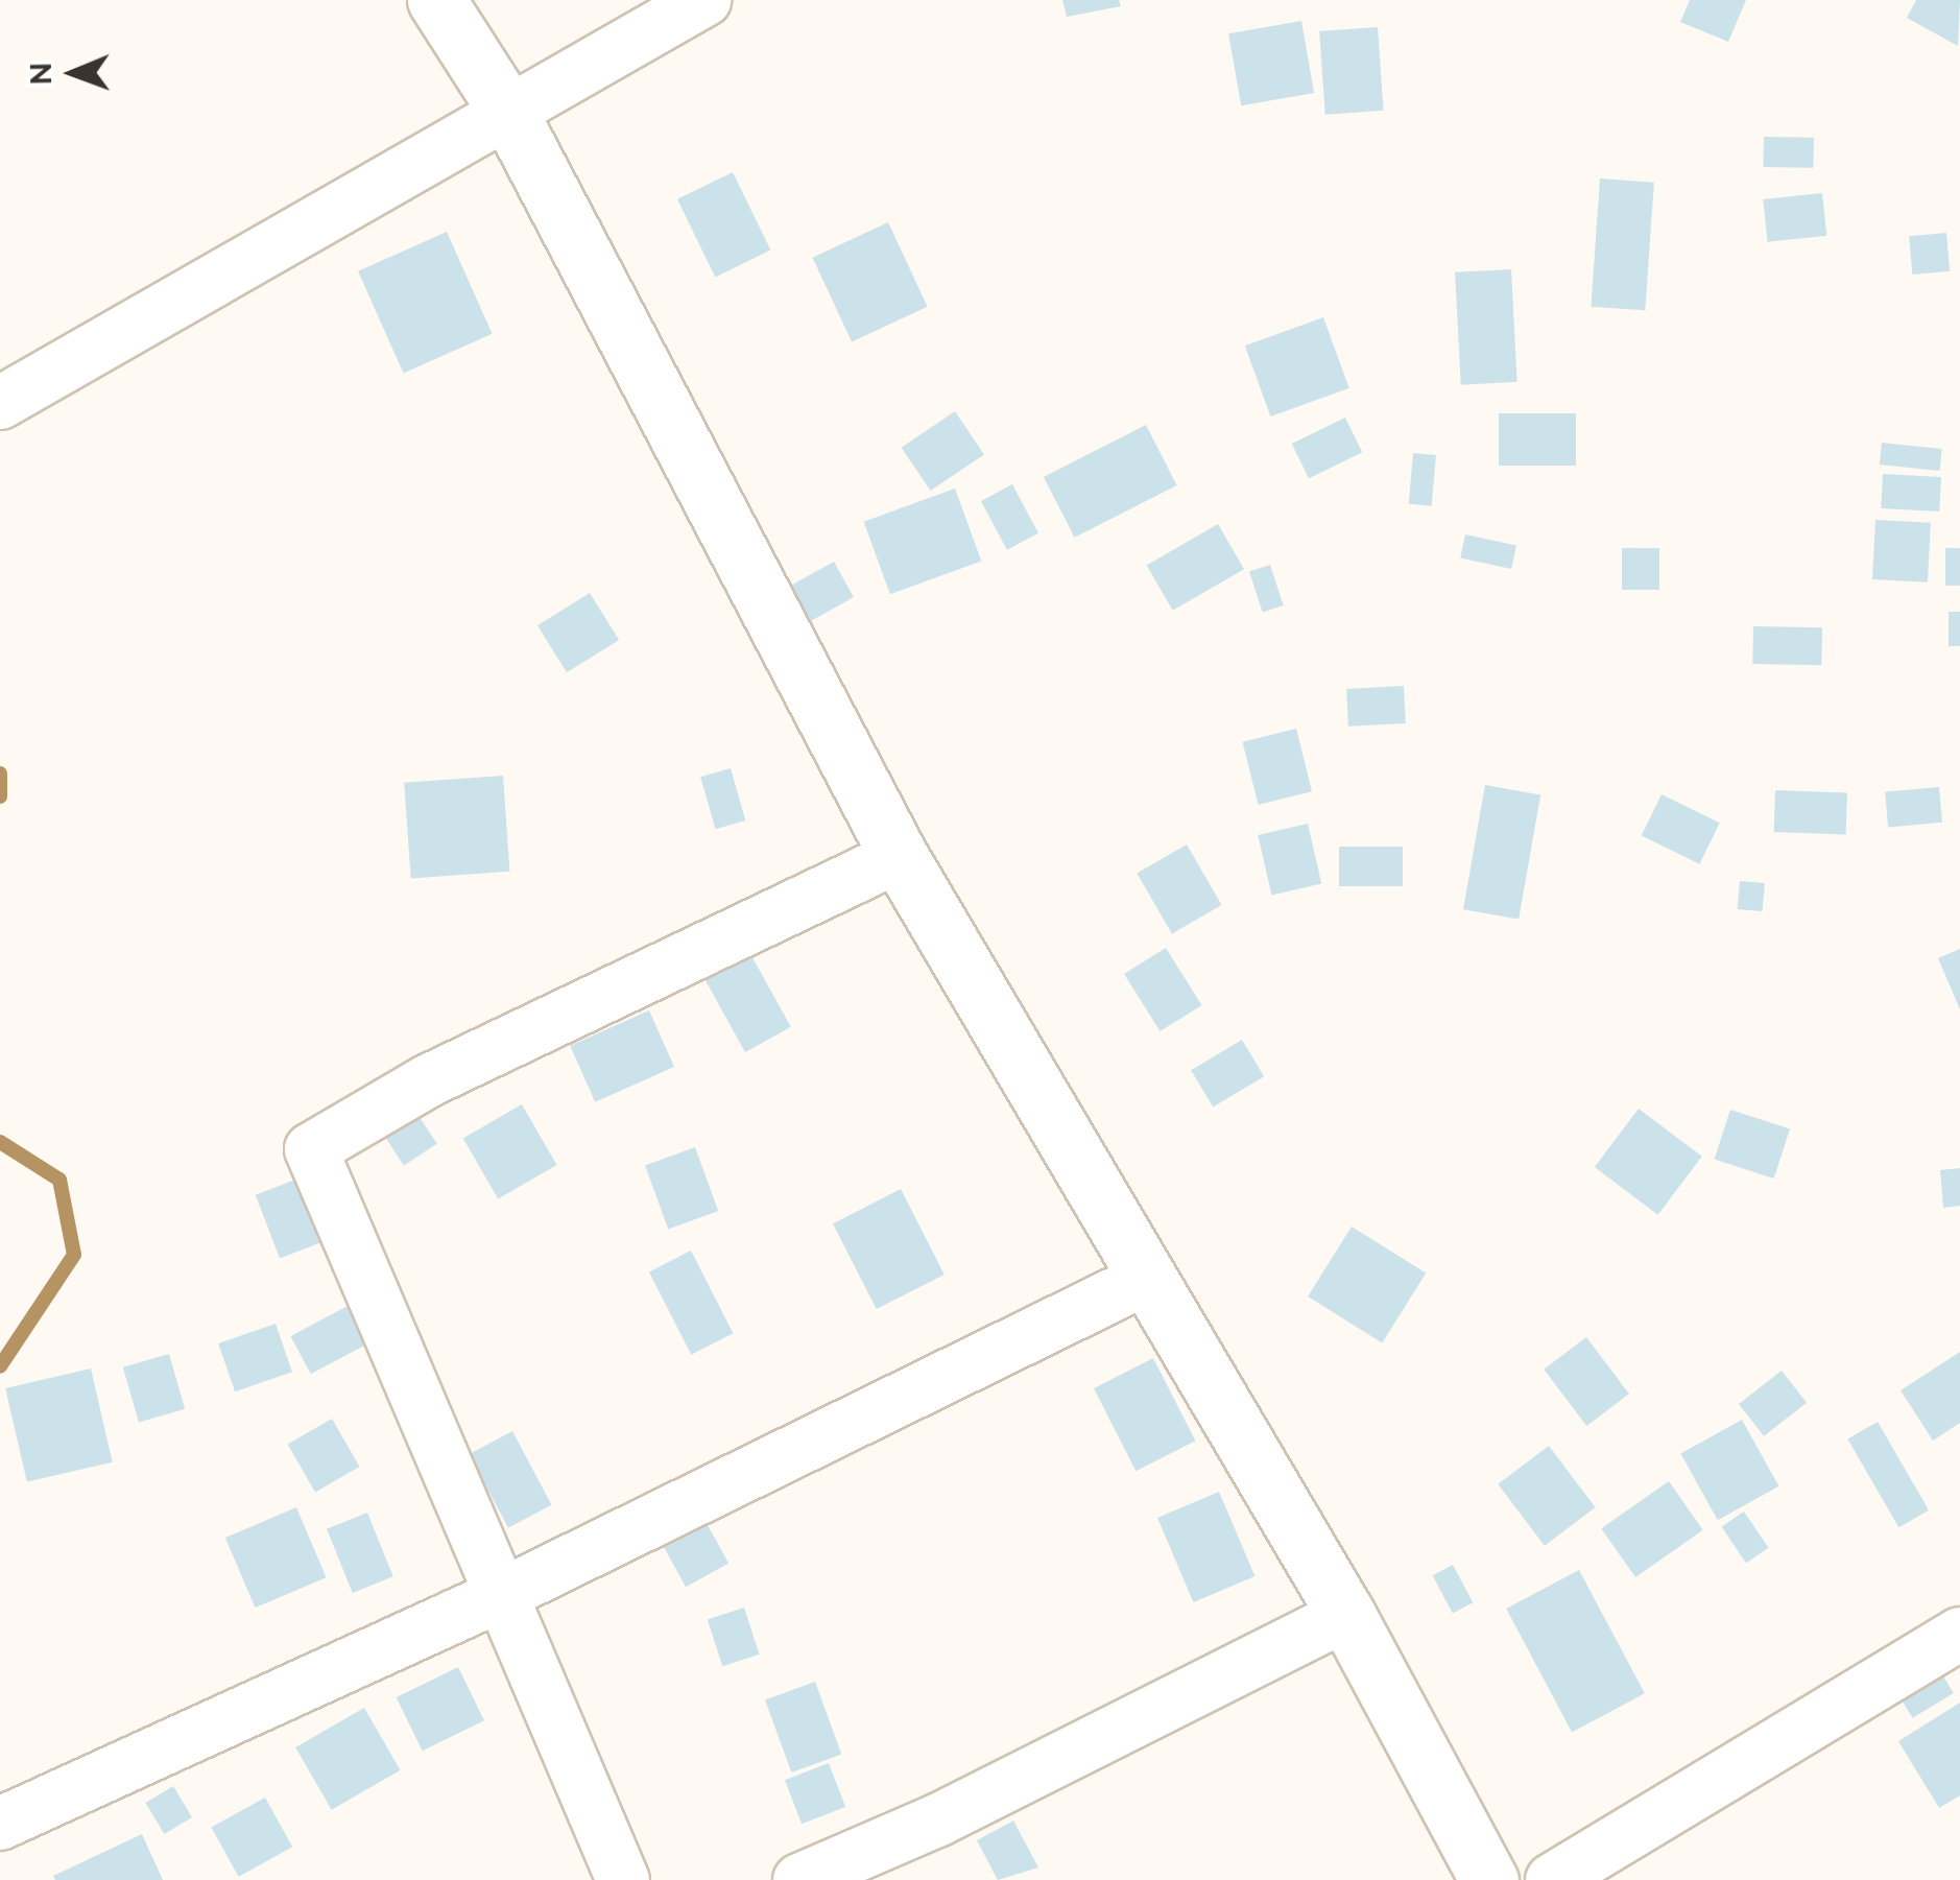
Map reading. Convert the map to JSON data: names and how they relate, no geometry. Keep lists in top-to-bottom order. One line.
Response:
{"north":"left"}
